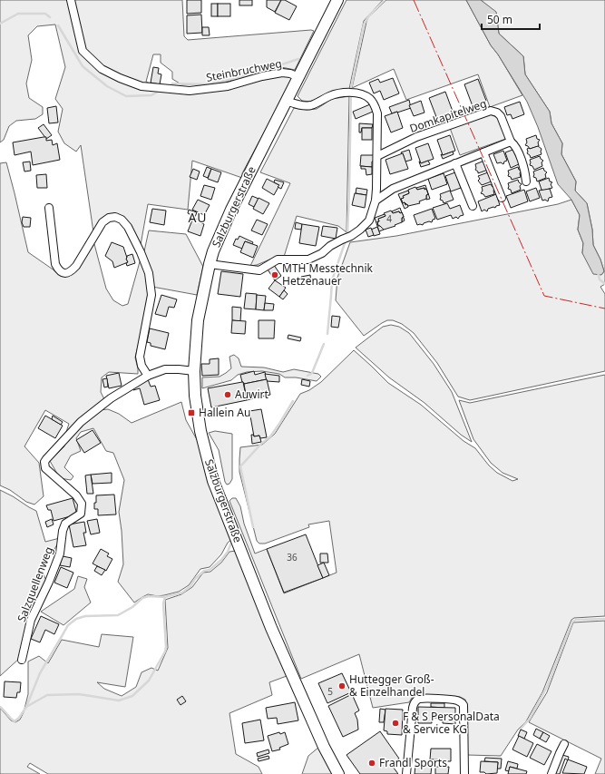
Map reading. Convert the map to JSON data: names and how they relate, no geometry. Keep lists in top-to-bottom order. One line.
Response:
{"streets":{"main road":["Salzburgerstraße"],"street":["Steinbruchweg","Domkapitelweg","Salzquellenweg"]},"crossings":[["Steinbruchweg","Salzburgerstraße"],["Salzburgerstraße","Salzquellenweg"]],"districts":["AU"],"places":{"other":["MTH Messtechnik Hetzenauer","Auwirt","Huttegger Groß- & Einzelhandel","F & S PersonalData & Service KG","Frandl Sports"],"transit":["Hallein Au"]},"house_numbers":["4","36","5"],"scale_bar":"50 m"}
